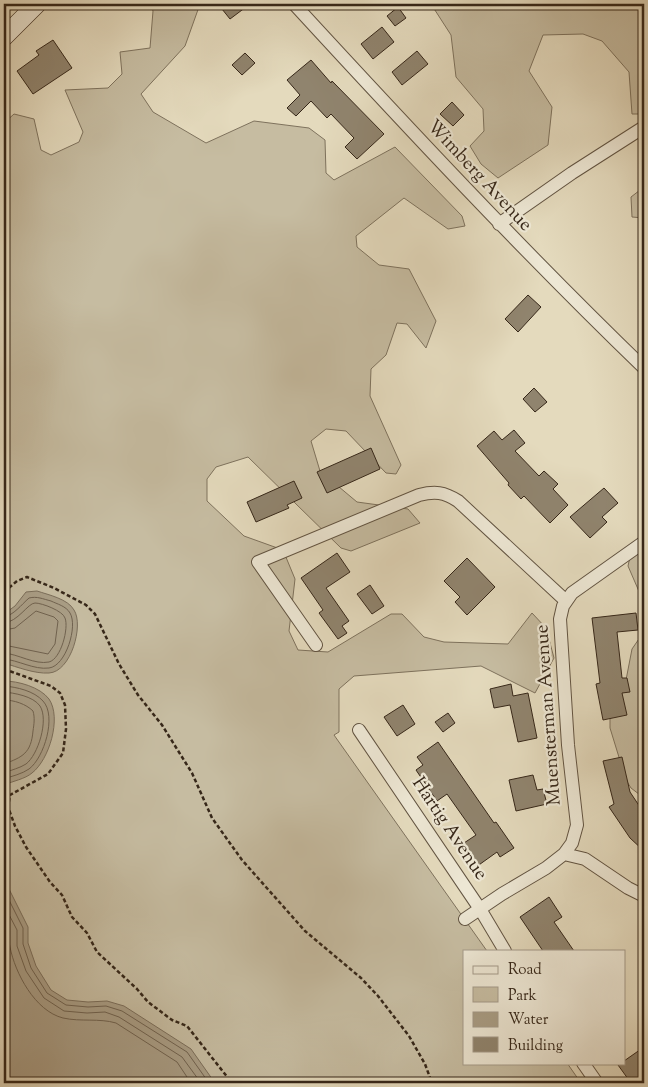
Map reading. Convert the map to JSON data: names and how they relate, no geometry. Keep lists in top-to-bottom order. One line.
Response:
{"streets":{"street":["Wimberg Avenue","Muensterman Avenue","Hartig Avenue"]},"legend":["Road","Park","Water","Building"]}
